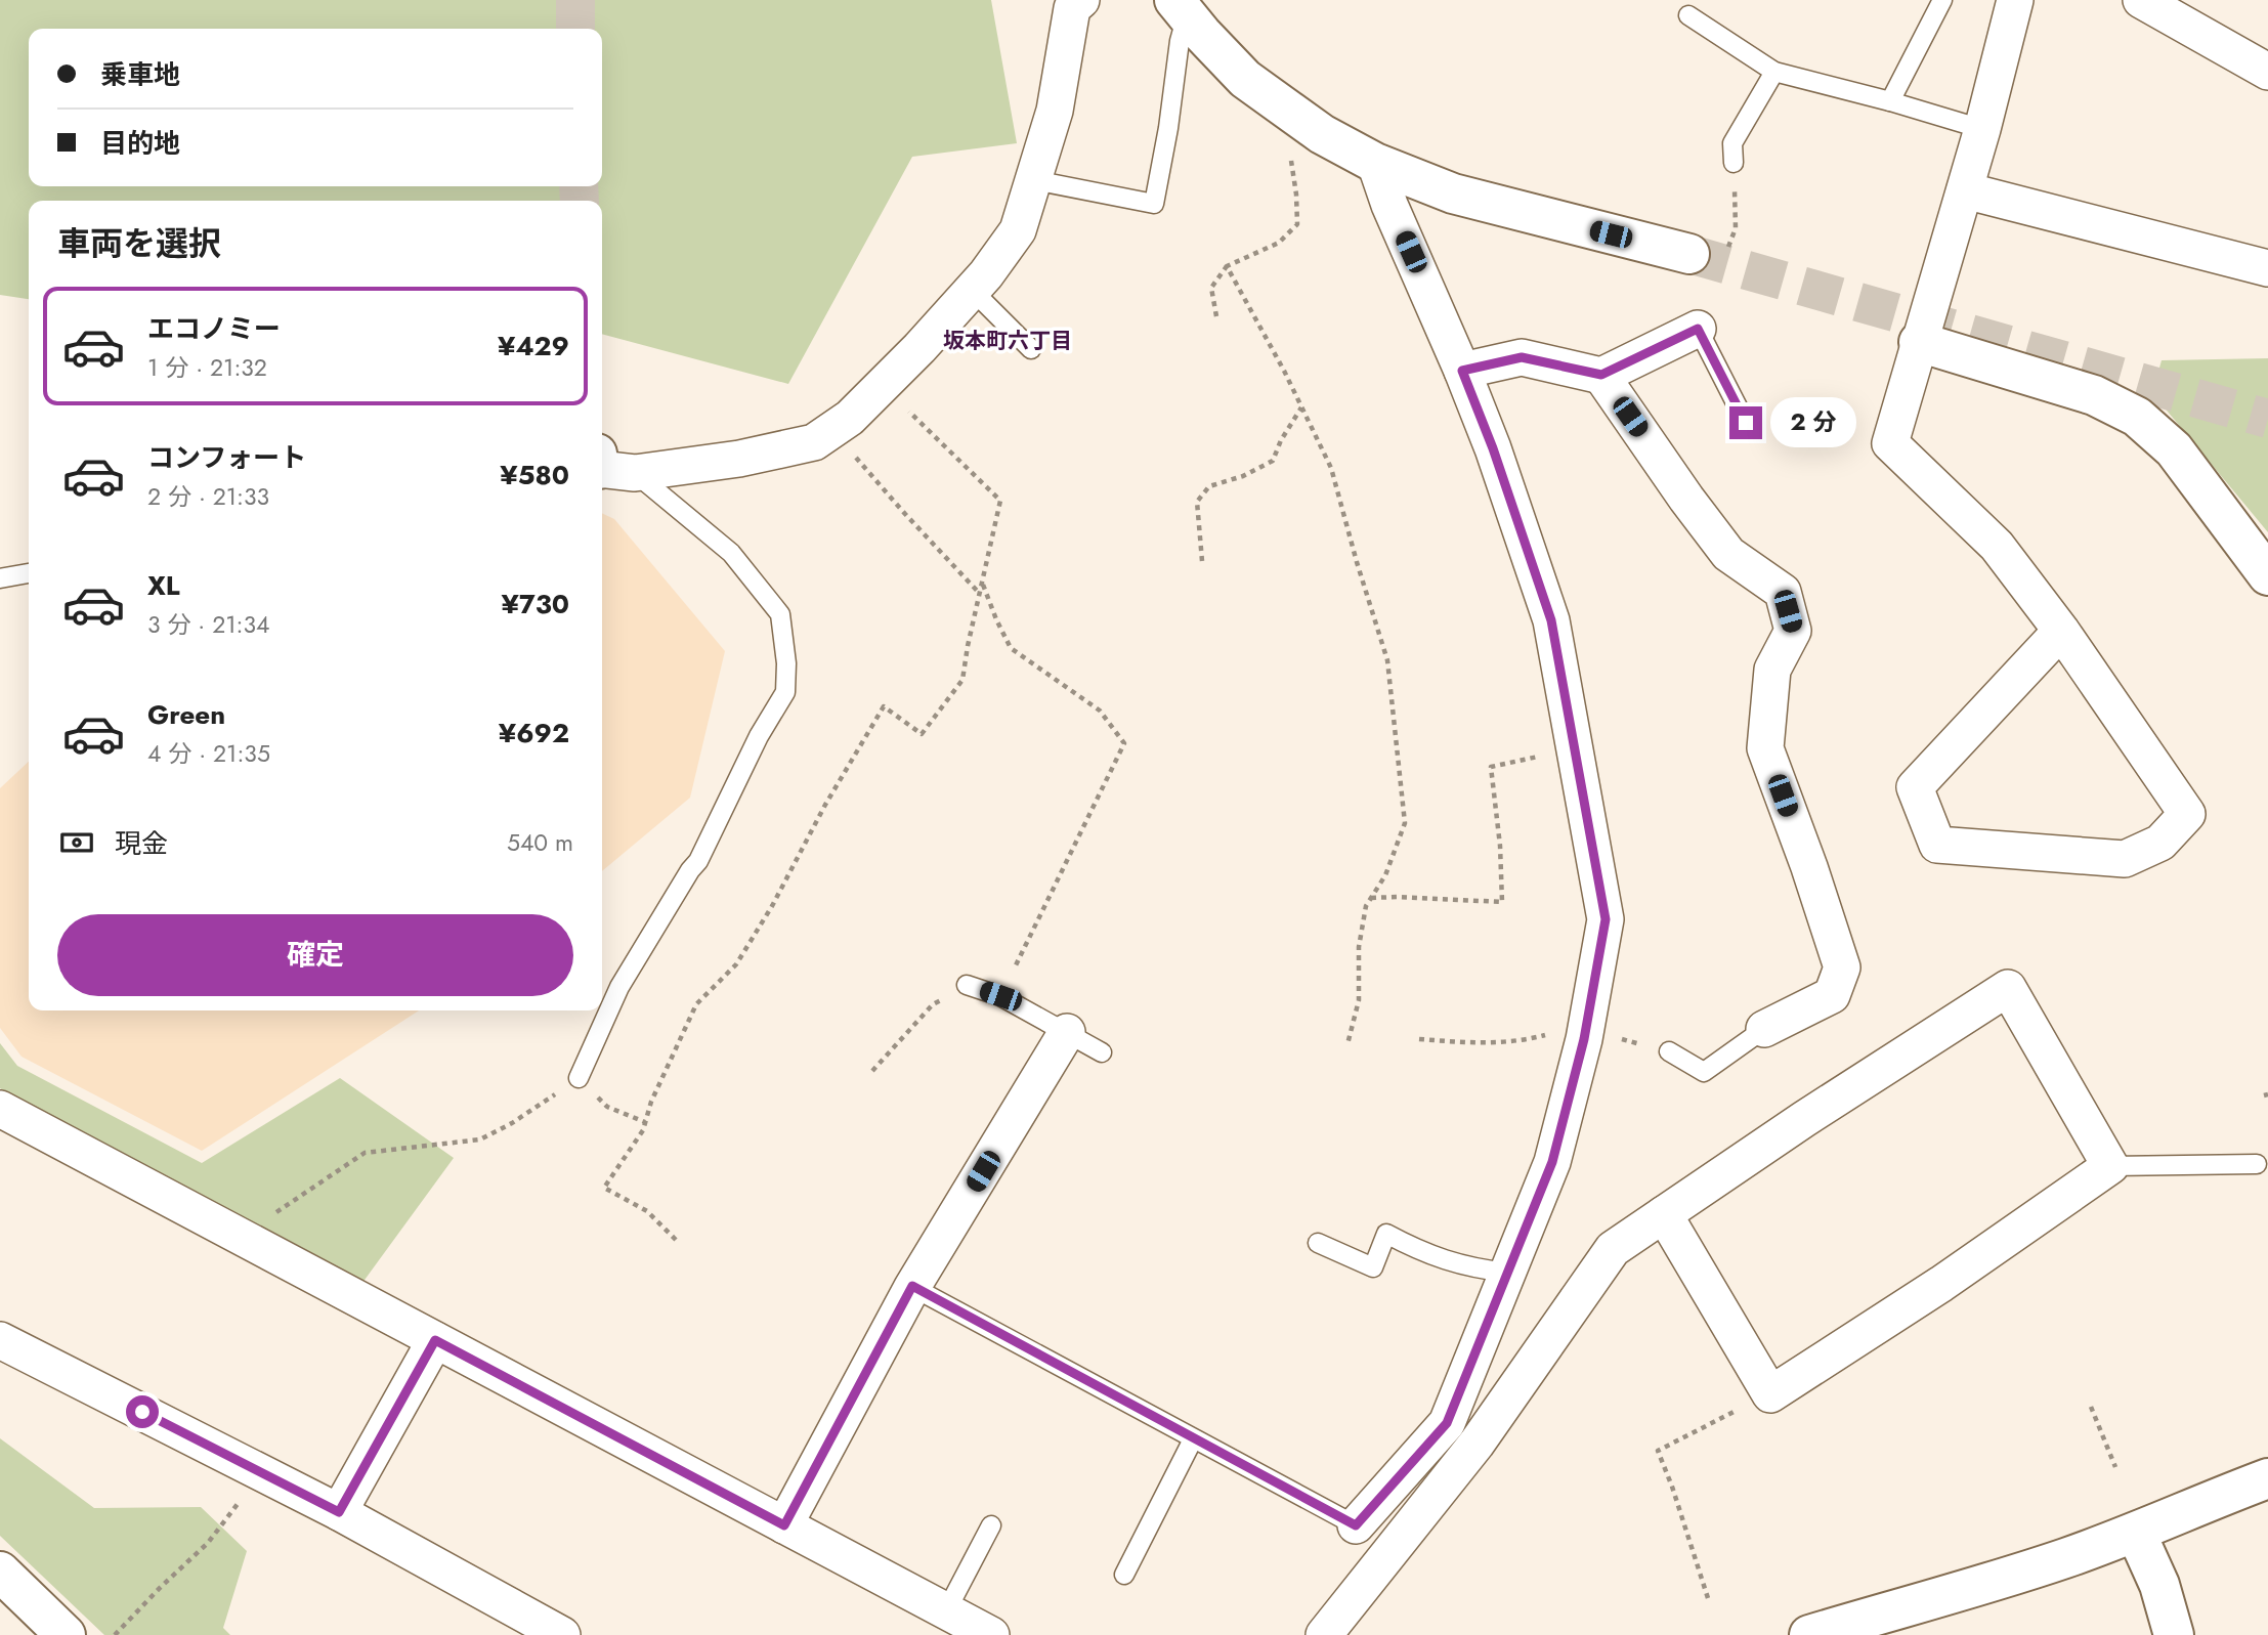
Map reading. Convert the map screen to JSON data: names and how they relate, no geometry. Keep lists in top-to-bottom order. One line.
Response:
{"districts":["坂本町六丁目"],"page":{"banner":["乗車地","目的地"],"heading":"車両を選択","list":[{"name":"エコノミー","note":"1 分 · 21:32","value":"¥429"},{"name":"コンフォート","note":"2 分 · 21:33","value":"¥580"},{"name":"XL","note":"3 分 · 21:34","value":"¥730"},{"name":"Green","note":"4 分 · 21:35","value":"¥692"}],"bubble":"2 分","pay":["現金","540 m"],"buttons":"確定"}}
